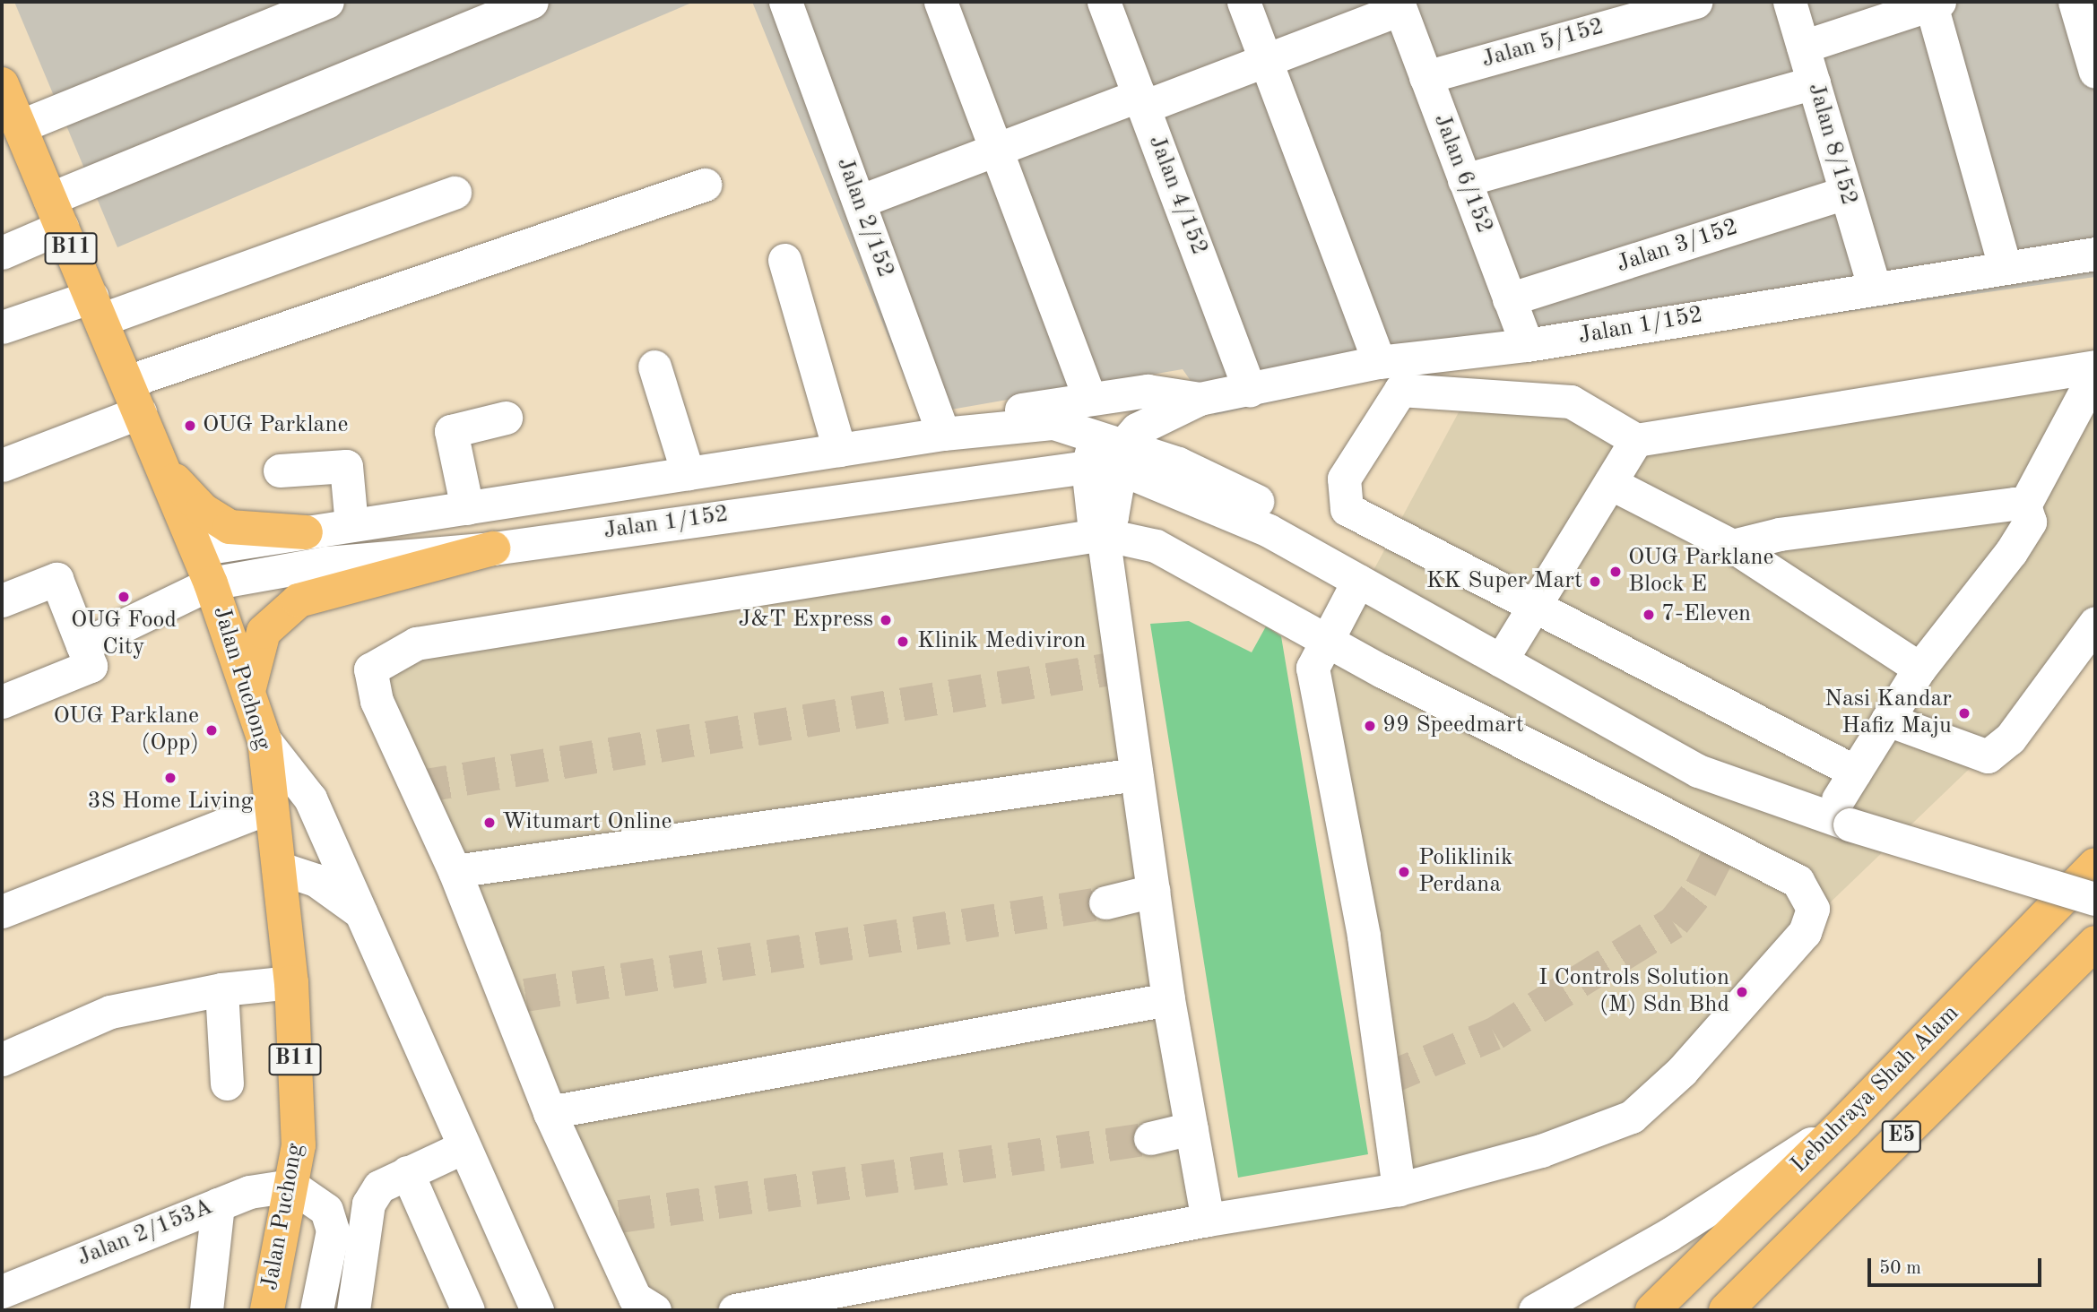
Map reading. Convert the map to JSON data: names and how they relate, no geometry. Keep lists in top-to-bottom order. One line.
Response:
{"streets":{"main road":["B11","Jalan Puchong","Lebuhraya Shah Alam","E5"],"street":["Jalan 5/152","Jalan 8/152","Jalan 6/152","Jalan 4/152","Jalan 2/152","Jalan 3/152","Jalan 1/152","Jalan 2/153A"]},"crossings":[["Jalan 5/152","Jalan 6/152"],["Jalan 8/152","Jalan 3/152"],["Jalan 8/152","Jalan 1/152"],["Jalan 6/152","Jalan 3/152"],["Jalan 6/152","Jalan 1/152"],["Jalan 4/152","Jalan 1/152"],["Jalan 2/152","Jalan 1/152"],["Jalan 1/152","Jalan Puchong"],["Jalan Puchong","Jalan 2/153A"]],"places":["OUG Parklane","OUG Parklane Block E","KK Super Mart","OUG Food City","7-Eleven","J&T Express","Klinik Mediviron","Nasi Kandar Hafiz Maju","99 Speedmart","OUG Parklane (Opp)","3S Home Living","Witumart Online","Poliklinik Perdana","I Controls Solution (M) Sdn Bhd"],"scale_bar":"50 m"}
